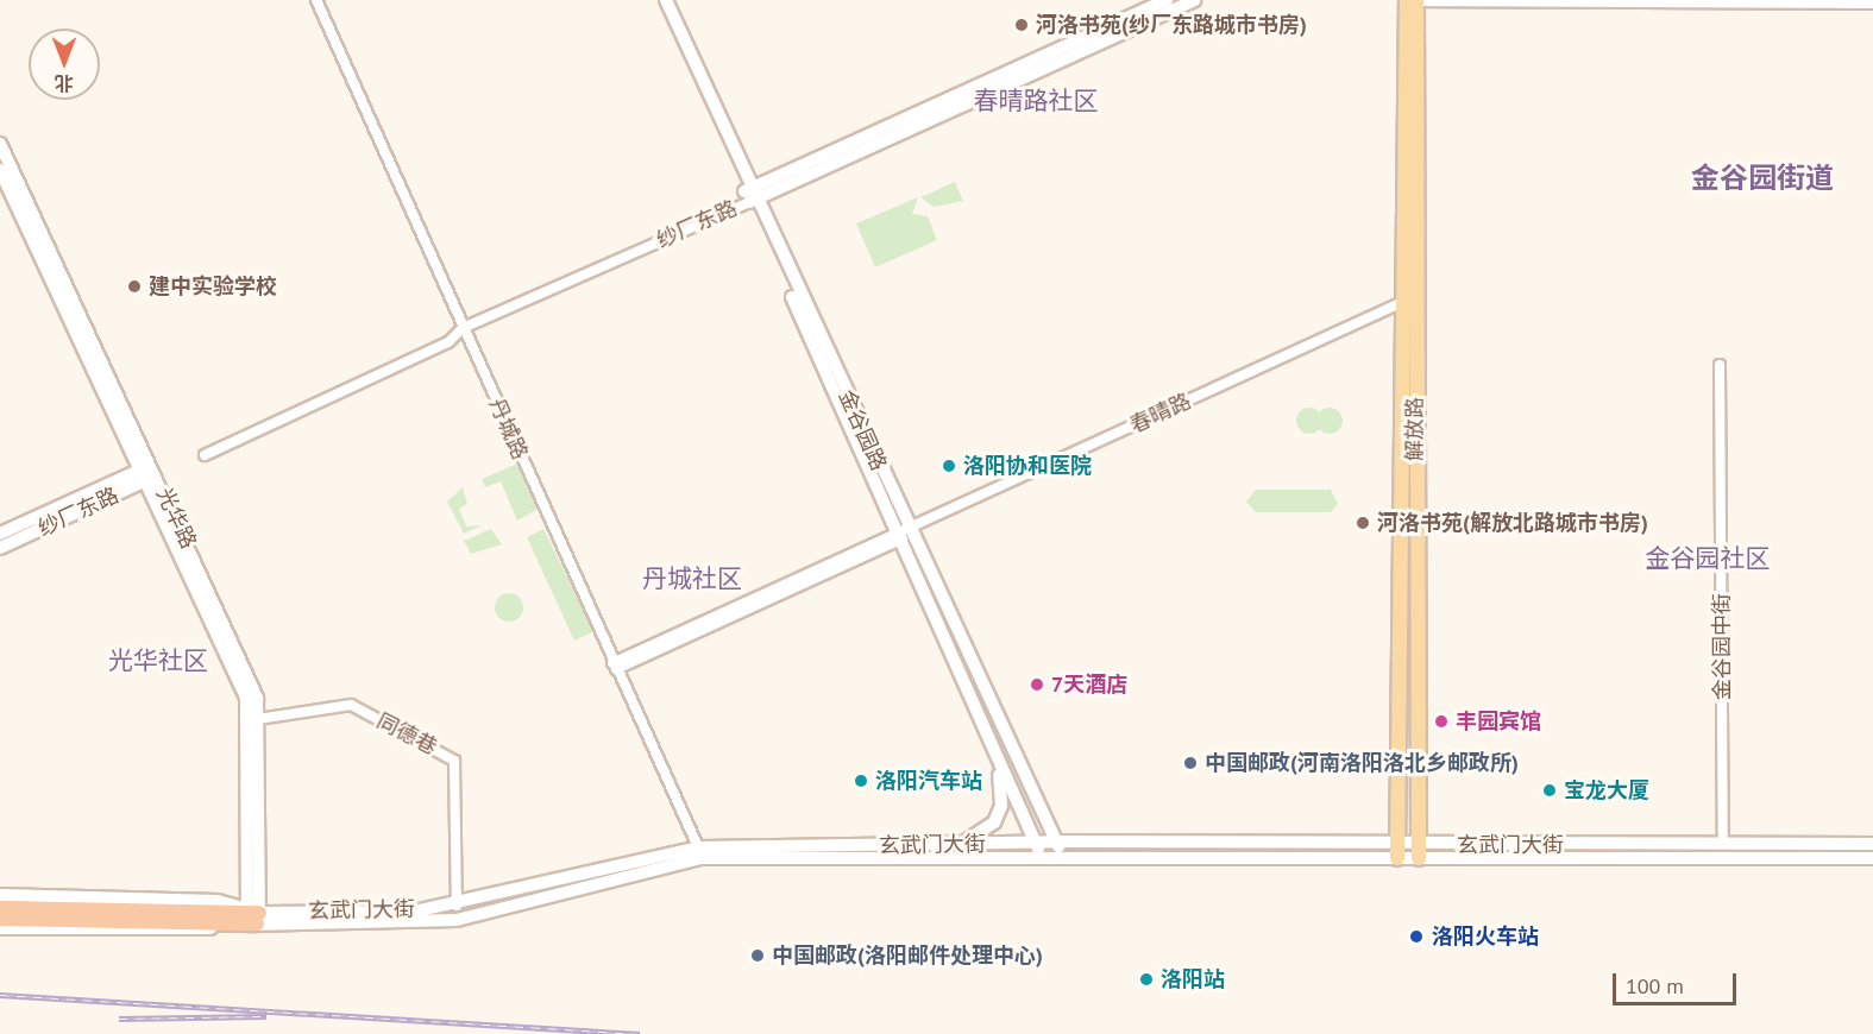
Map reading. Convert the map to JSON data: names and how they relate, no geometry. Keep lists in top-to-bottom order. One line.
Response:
{"streets":{"main road":["纱厂东路","解放路","金谷园路","光华路","玄武门大街"],"street":["春晴路","丹城路","金谷园中街","同德巷"]},"crossings":[["纱厂东路","丹城路"],["纱厂东路","金谷园路"],["纱厂东路","光华路"],["春晴路","丹城路"],["春晴路","解放路"],["春晴路","金谷园路"],["丹城路","玄武门大街"],["解放路","玄武门大街"],["金谷园路","玄武门大街"],["光华路","同德巷"],["光华路","玄武门大街"],["金谷园中街","玄武门大街"],["同德巷","玄武门大街"]],"districts":["春晴路社区","金谷园街道","金谷园社区","丹城社区","光华社区"],"places":["河洛书苑(纱厂东路城市书房)","建中实验学校","洛阳协和医院","河洛书苑(解放北路城市书房)","7天酒店","丰园宾馆","中国邮政(河南洛阳洛北乡邮政所)","洛阳汽车站","宝龙大厦","洛阳火车站","中国邮政(洛阳邮件处理中心)","洛阳站"],"scale_bar":"100 m","north":"bottom"}
